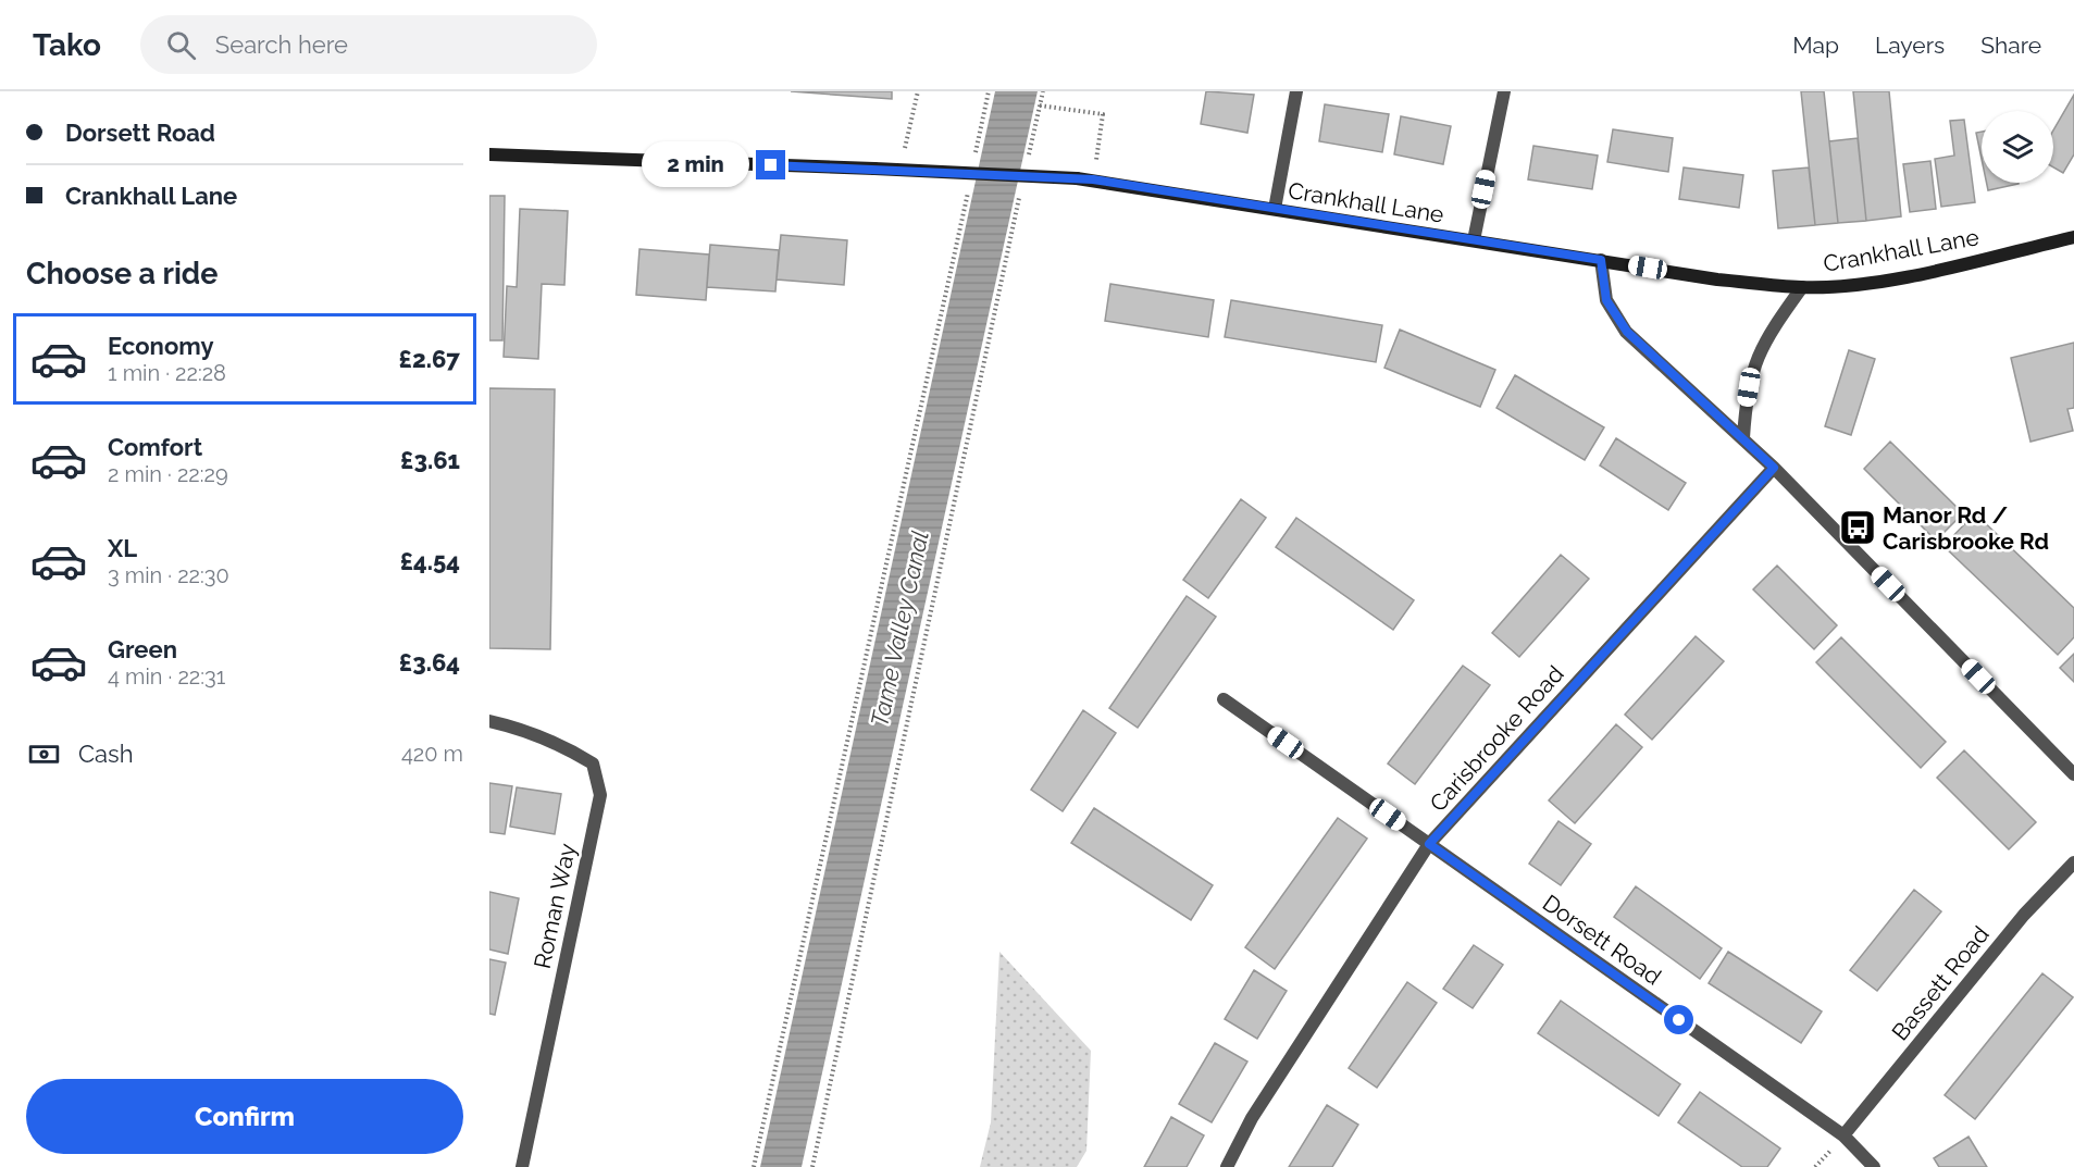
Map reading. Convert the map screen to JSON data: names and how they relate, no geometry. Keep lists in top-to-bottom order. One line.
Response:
{"streets":{"street":["Crankhall Lane","Carisbrooke Road","Roman Way","Dorsett Road","Bassett Road"]},"crossings":[["Carisbrooke Road","Dorsett Road"],["Dorsett Road","Bassett Road"]],"water":["Tame Valley Canal"],"places":{"bus stop":["Manor Rd / Carisbrooke Rd"]},"page":{"header":"Tako","search":"Search here","nav":["Map","Layers","Share"],"banner":["Dorsett Road","Crankhall Lane"],"bubble":"2 min","heading":"Choose a ride","list":[{"name":"Economy","note":"1 min · 22:28","value":"£2.67"},{"name":"Comfort","note":"2 min · 22:29","value":"£3.61"},{"name":"XL","note":"3 min · 22:30","value":"£4.54"},{"name":"Green","note":"4 min · 22:31","value":"£3.64"}],"pay":["Cash","420 m"],"buttons":"Confirm"}}
